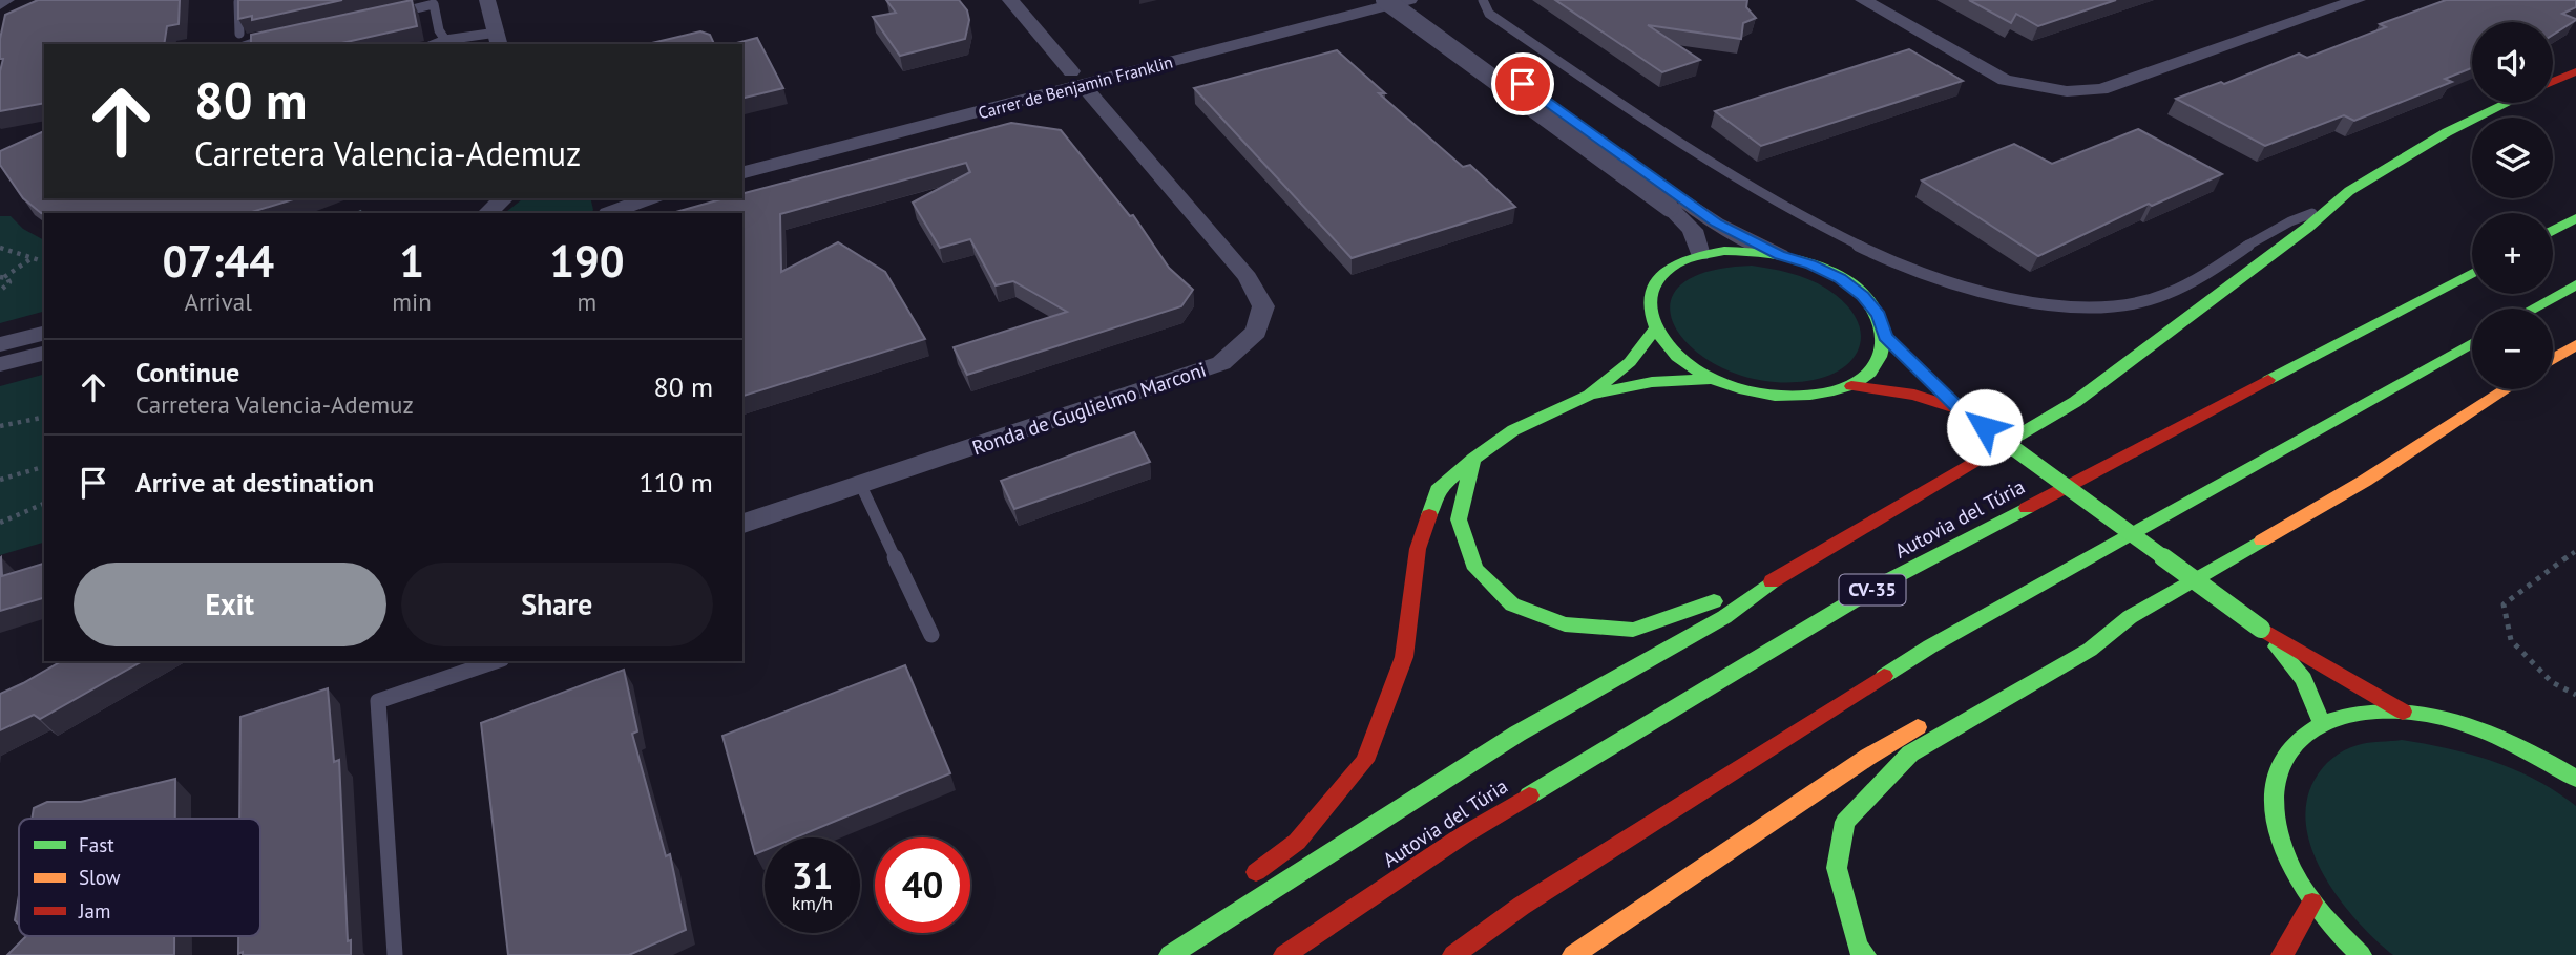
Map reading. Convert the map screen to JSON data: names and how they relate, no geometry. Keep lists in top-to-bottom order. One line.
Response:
{"streets":{"main road":["Autovia del Túria","CV-35"],"street":["Carrer de Benjamin Franklin","Ronda de Guglielmo Marconi"]},"crossings":[["Carrer de Benjamin Franklin","Ronda de Guglielmo Marconi"]],"legend":["Fast","Slow","Jam"],"page":{"map_buttons":["+","−"],"turn":["80 m","Carretera Valencia-Ademuz"],"eta":["07:44","Arrival","1","min","190","m"],"list":[{"name":"Continue","note":"Carretera Valencia-Ademuz","value":"80 m"},{"name":"Arrive at destination","value":"110 m"}],"buttons":["Exit","Share"],"speed":"31 km/h","limit":"40"}}
